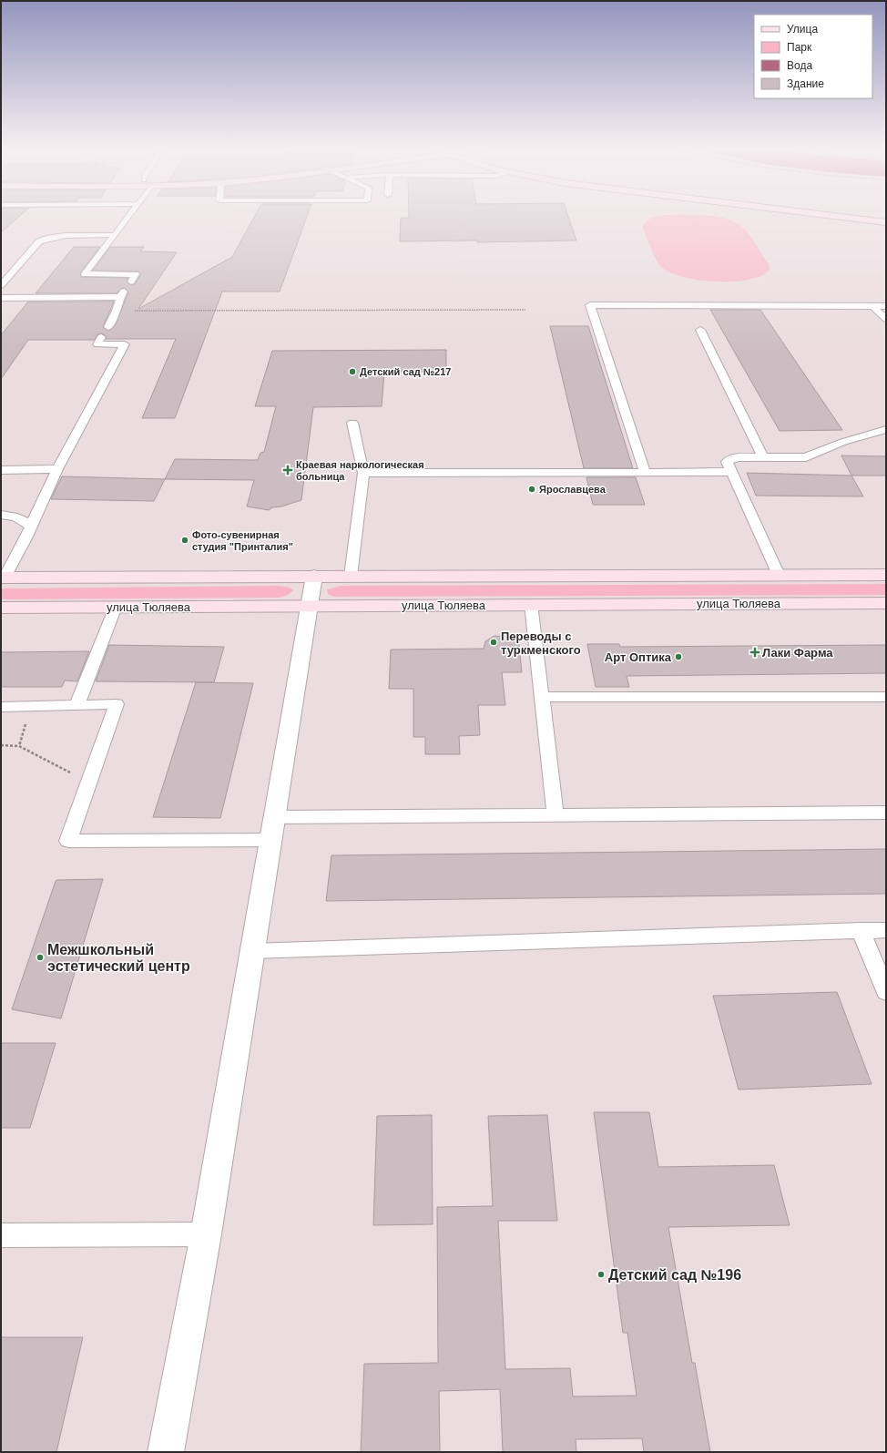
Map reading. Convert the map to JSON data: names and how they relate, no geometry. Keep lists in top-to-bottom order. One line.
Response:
{"streets":{"main road":["улица Тюляева"]},"places":{"other":["Детский сад №217","Ярославцева","Фото-сувенирная студия \"Принталия\"","Переводы с туркменского","Арт Оптика","Межшкольный эстетический центр","Детский сад №196"],"health":["Краевая наркологическая больница","Лаки Фарма"]},"legend":["Улица","Парк","Вода","Здание"]}
